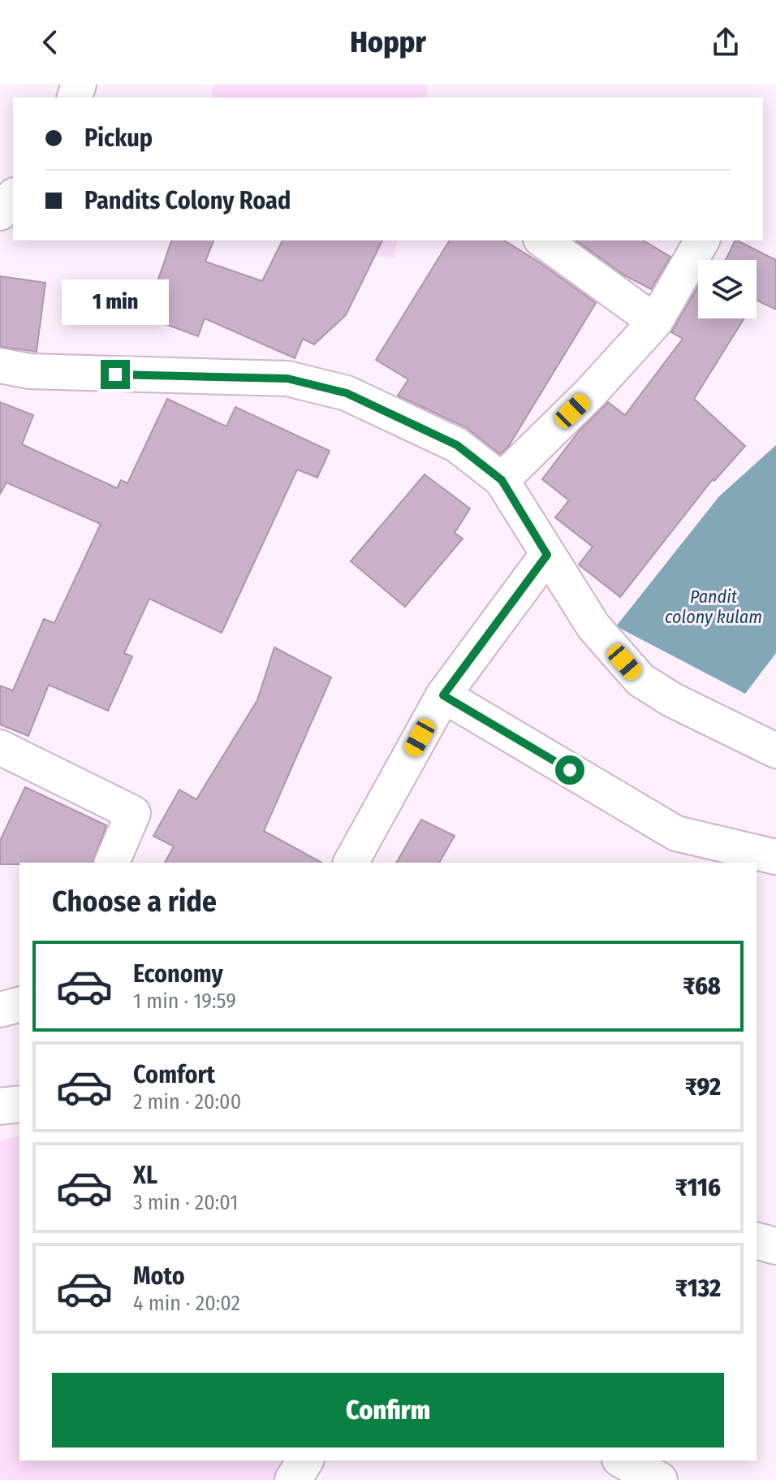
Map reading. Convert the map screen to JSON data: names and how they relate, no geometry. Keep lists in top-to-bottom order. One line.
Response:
{"water":["Pandit colony kulam"],"page":{"header":"Hoppr","banner":["Pickup","Pandits Colony Road"],"bubble":"1 min","heading":"Choose a ride","list":[{"name":"Economy","note":"1 min · 19:59","value":"₹68"},{"name":"Comfort","note":"2 min · 20:00","value":"₹92"},{"name":"XL","note":"3 min · 20:01","value":"₹116"},{"name":"Moto","note":"4 min · 20:02","value":"₹132"}],"buttons":"Confirm"}}
